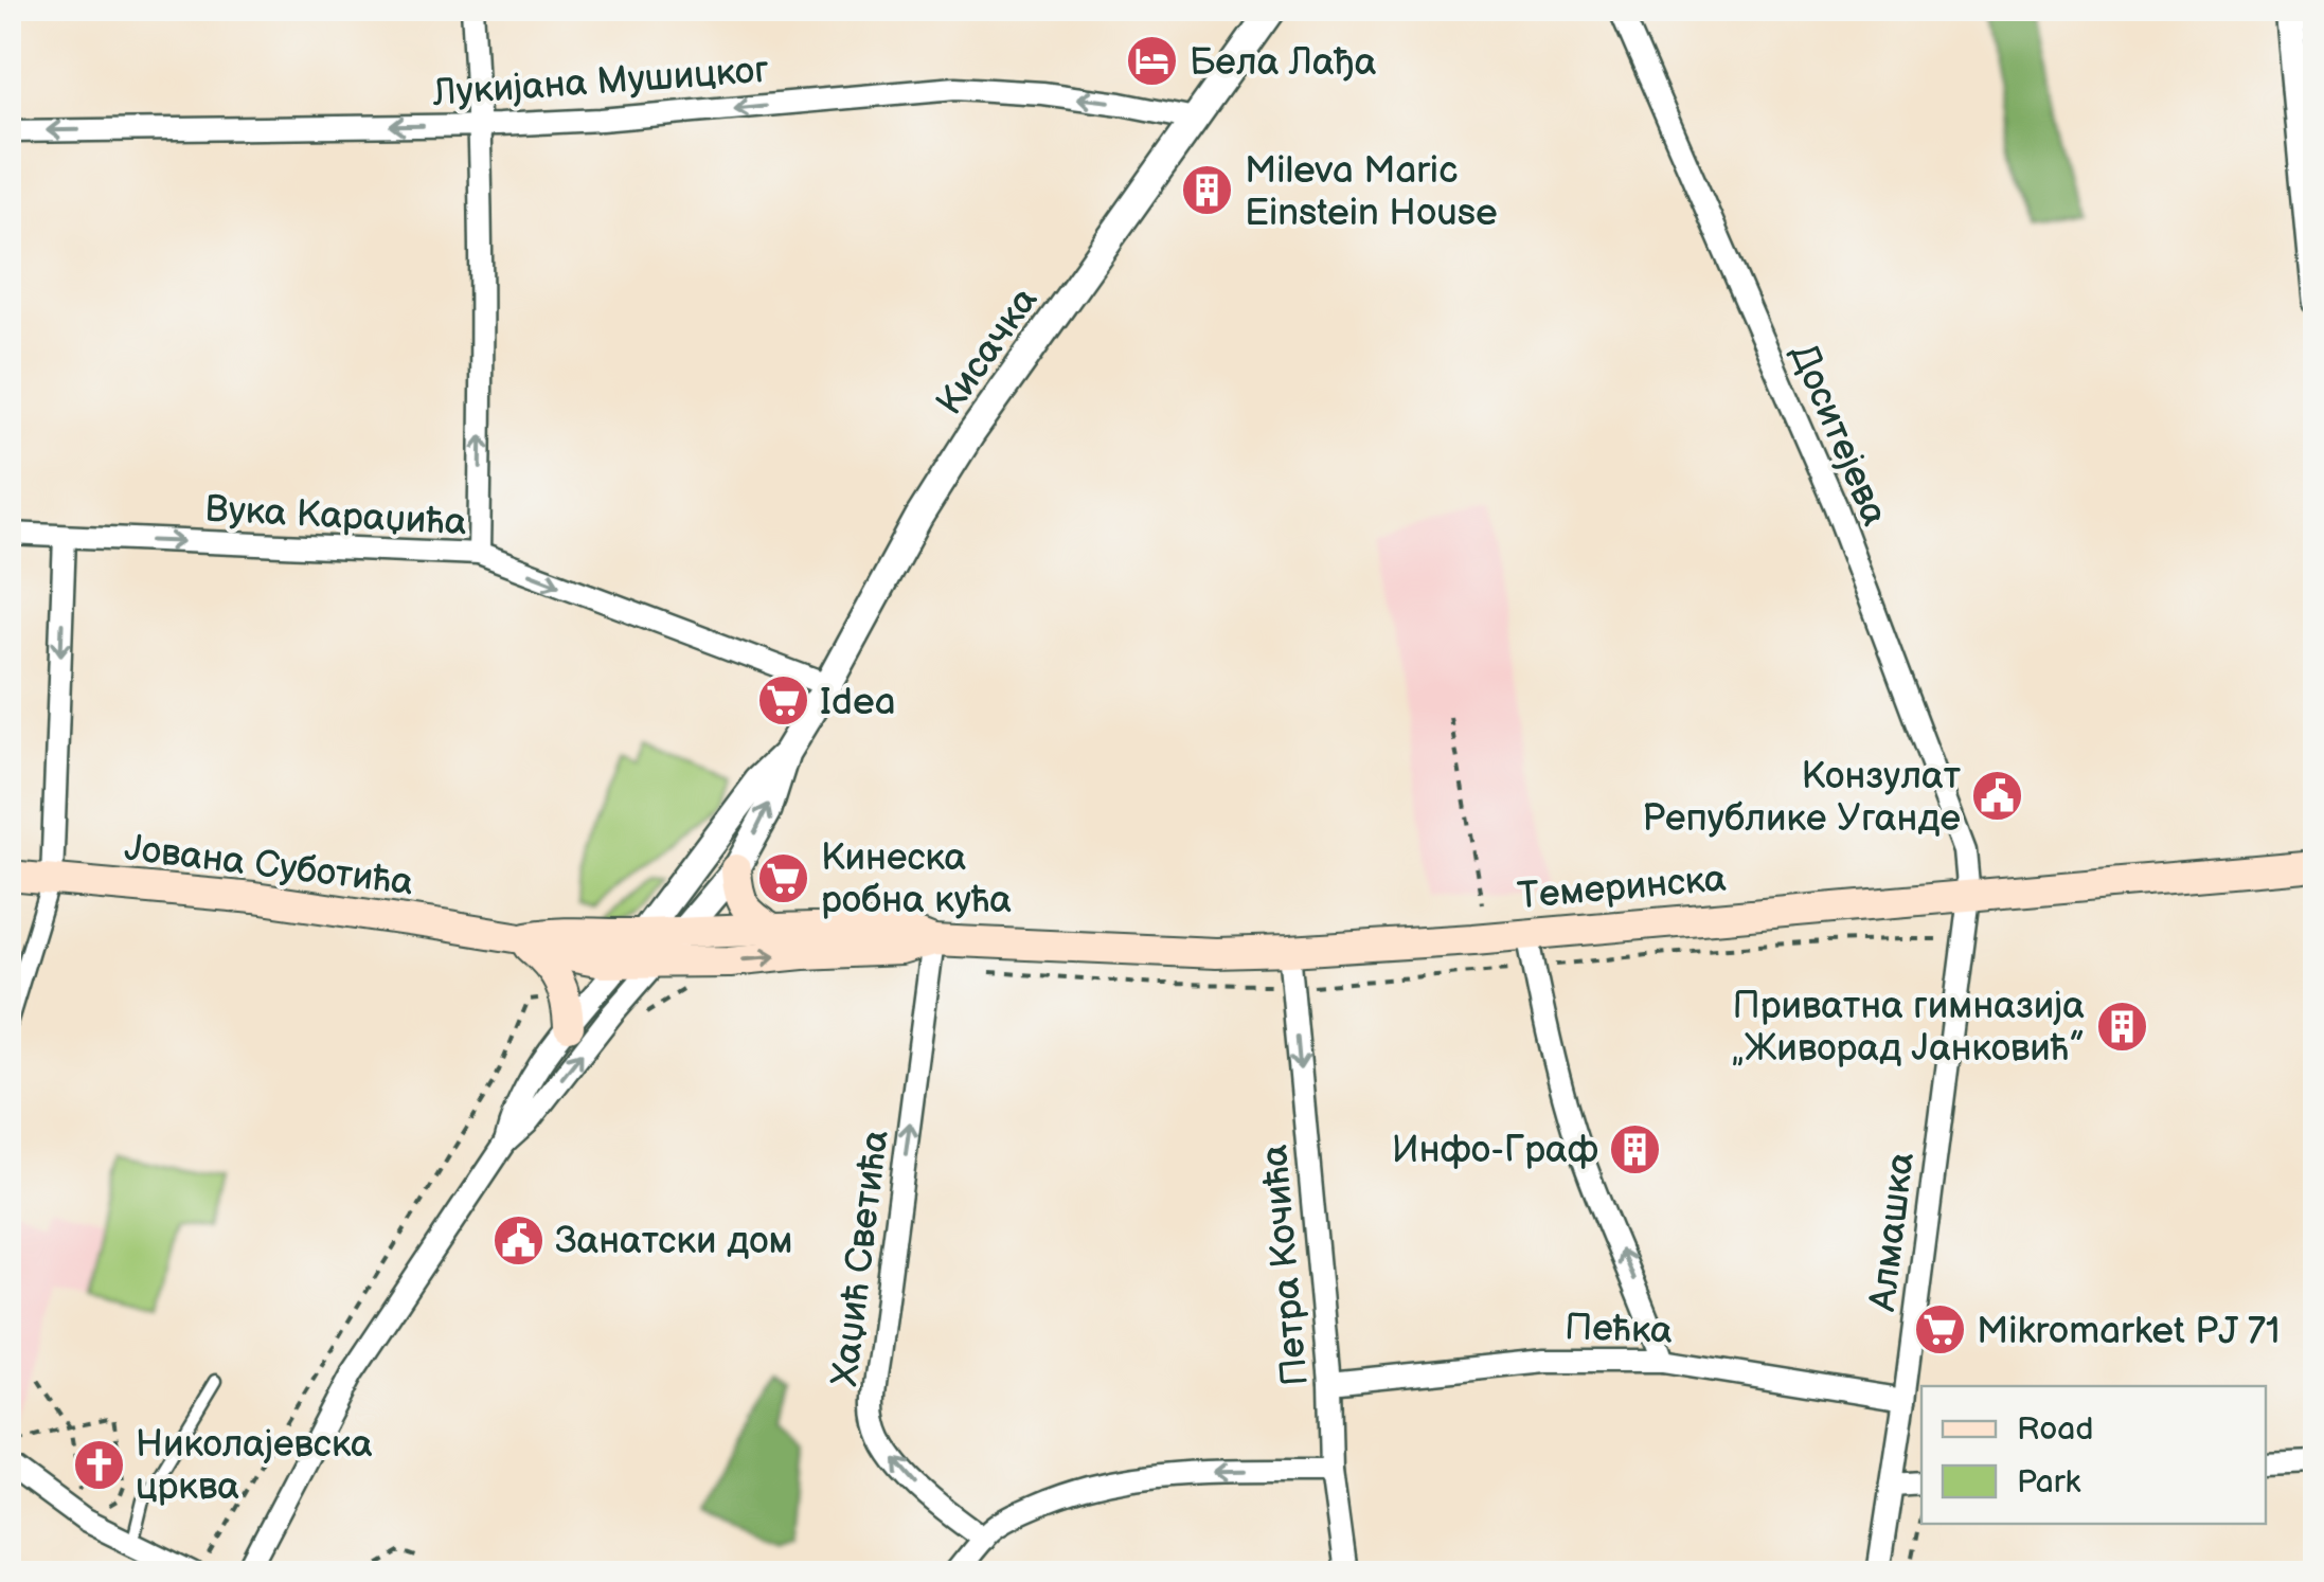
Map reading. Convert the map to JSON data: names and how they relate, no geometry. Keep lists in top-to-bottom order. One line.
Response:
{"streets":{"main road":["Јована Суботића","Темеринска"],"street":["Лукијана Мушицког","Кисачка","Доситејева","Вука Караџића","Алмашка","Хаџић Светића","Петра Кочића","Пећка"]},"crossings":[["Лукијана Мушицког","Кисачка"],["Кисачка","Вука Караџића"],["Кисачка","Јована Суботића"],["Кисачка","Темеринска"],["Доситејева","Темеринска"],["Доситејева","Алмашка"],["Јована Суботића","Темеринска"],["Темеринска","Алмашка"],["Темеринска","Хаџић Светића"],["Темеринска","Петра Кочића"],["Алмашка","Пећка"],["Петра Кочића","Пећка"]],"one_way":["Лукијана Мушицког","Вука Караџића","Хаџић Светића","Петра Кочића"],"places":{"hotel":["Бела Лађа"],"building":["Mileva Maric Einstein House","Приватна гимназија „Живорад Јанковић”","Инфо-Граф"],"supermarket":["Idea","Кинеска робна кућа","Mikromarket PJ 71"],"public building":["Конзулат Републике Уганде","Занатски дом"],"church":["Николајевска црква"]},"legend":["Road","Park"]}
